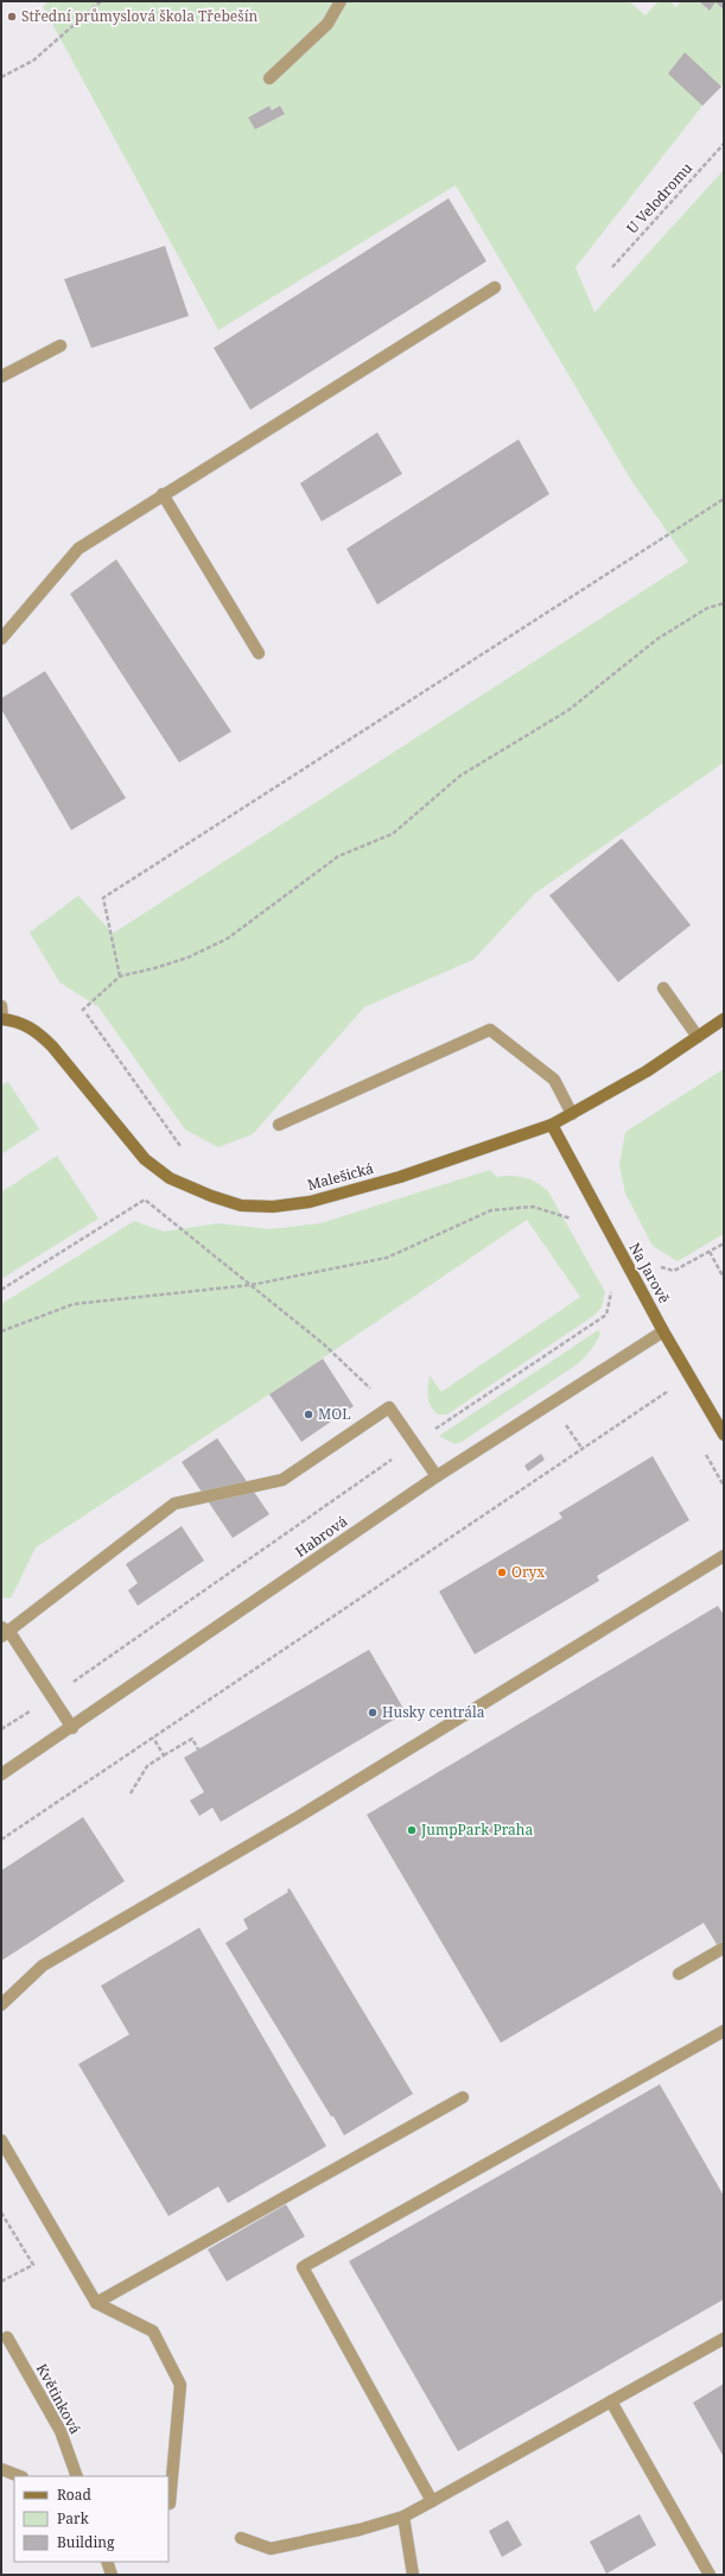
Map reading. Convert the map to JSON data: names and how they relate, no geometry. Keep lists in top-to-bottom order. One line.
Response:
{"streets":{"street":["Malešická","Na Jarově","Habrová","Květinková"],"path":["U Velodromu"]},"crossings":[["Malešická","Na Jarově"],["Na Jarově","Habrová"]],"places":["Střední průmyslová škola Třebešín","MOL","Oryx","Husky centrála","JumpPark Praha"],"legend":["Road","Park","Building"]}
